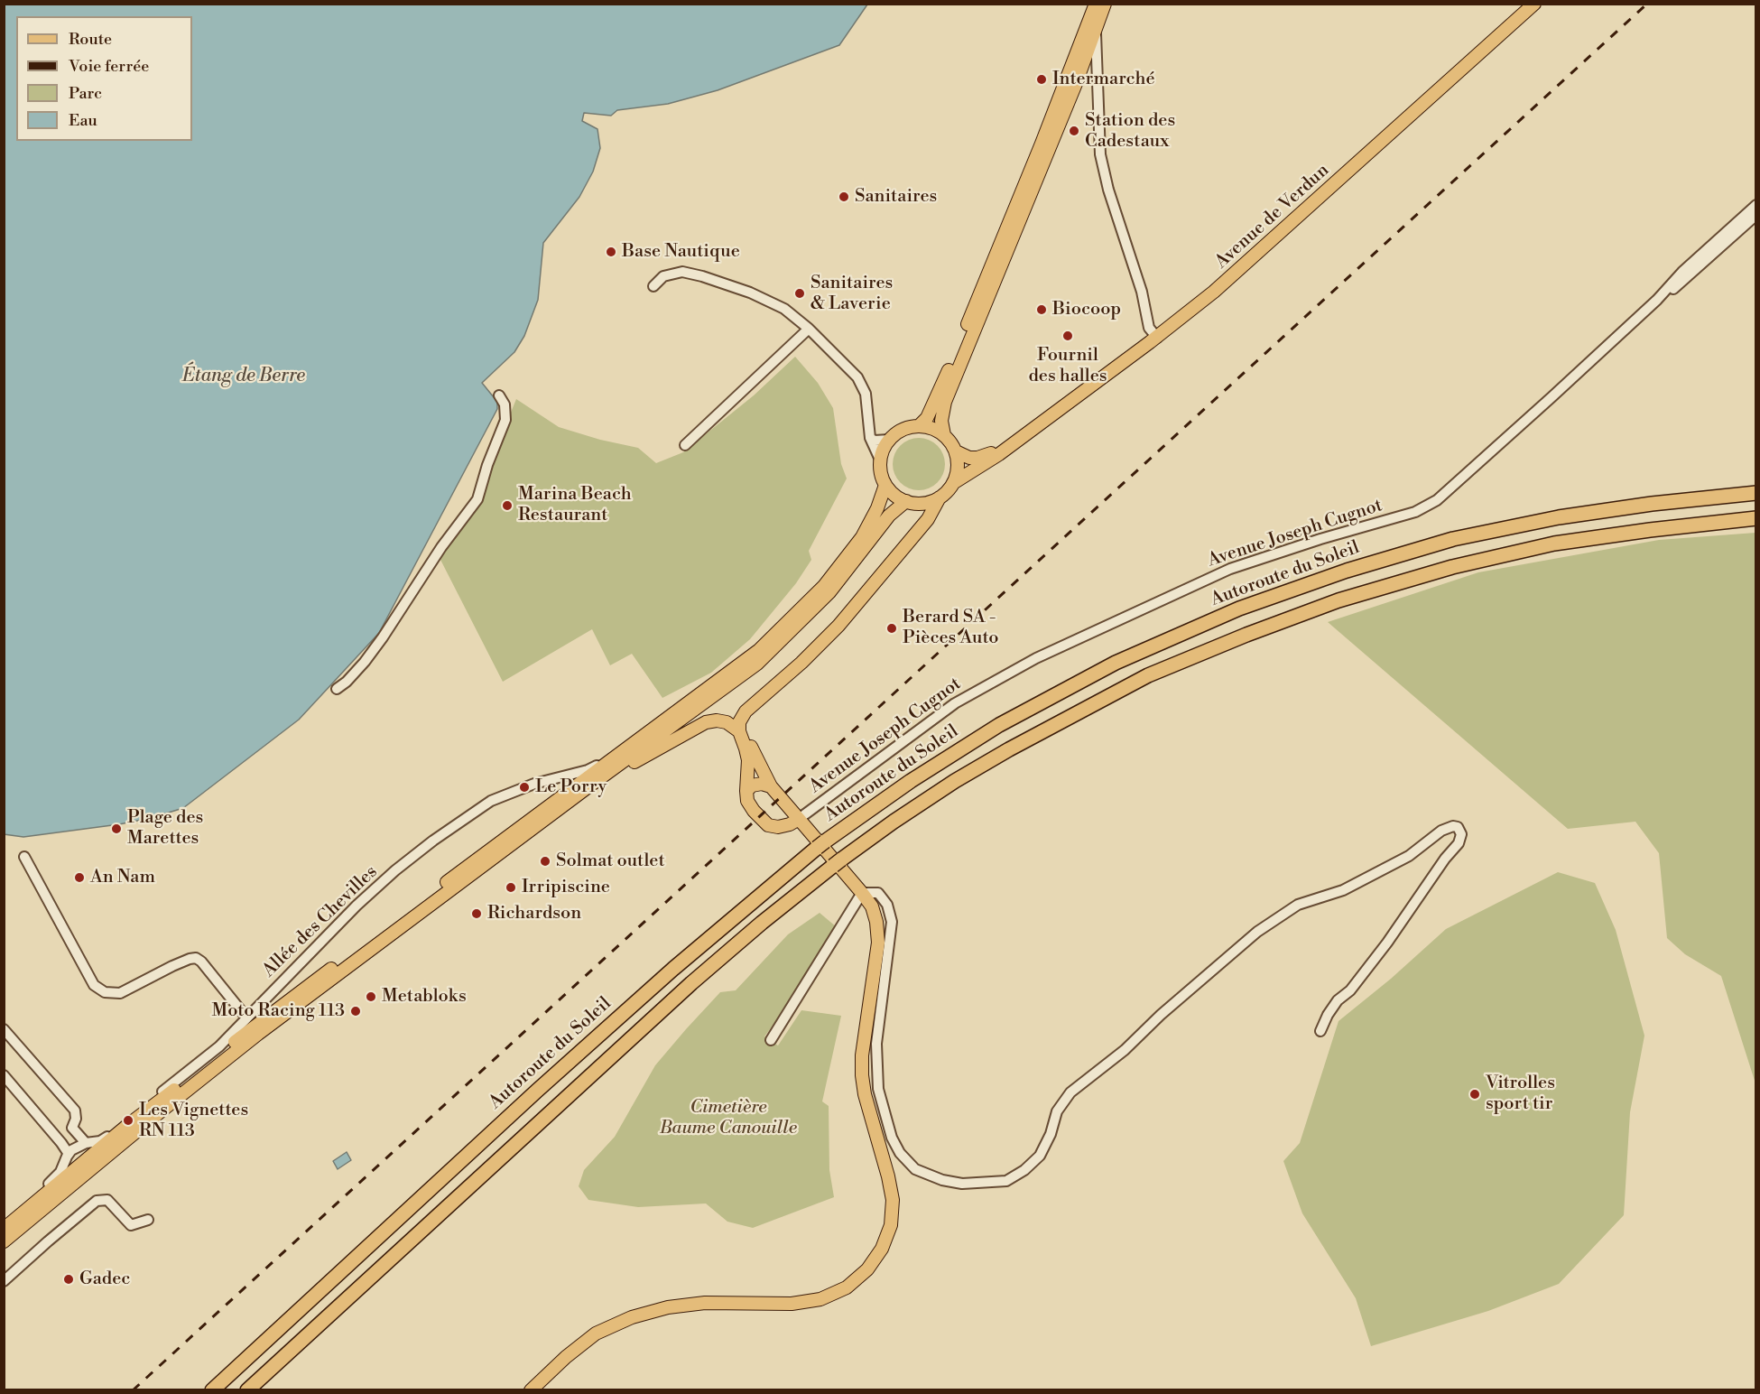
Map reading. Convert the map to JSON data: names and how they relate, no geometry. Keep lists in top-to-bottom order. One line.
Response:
{"streets":{"highway":["Autoroute du Soleil"],"main road":["Avenue de Verdun"],"street":["Avenue Joseph Cugnot","Allée des Chevilles"]},"water":["Étang de Berre"],"parks":["Cimetière Baume Canouille"],"places":["Intermarché","Station des Cadestaux","Sanitaires","Base Nautique","Sanitaires & Laverie","Biocoop","Fournil des halles","Marina Beach Restaurant","Berard SA - Pièces Auto","Le Porry","Plage des Marettes","Solmat outlet","An Nam","Irripiscine","Richardson","Metabloks","Moto Racing 113","Vitrolles sport tir","Les Vignettes RN 113","Gadec"],"legend":["Route","Voie ferrée","Parc","Eau"]}
